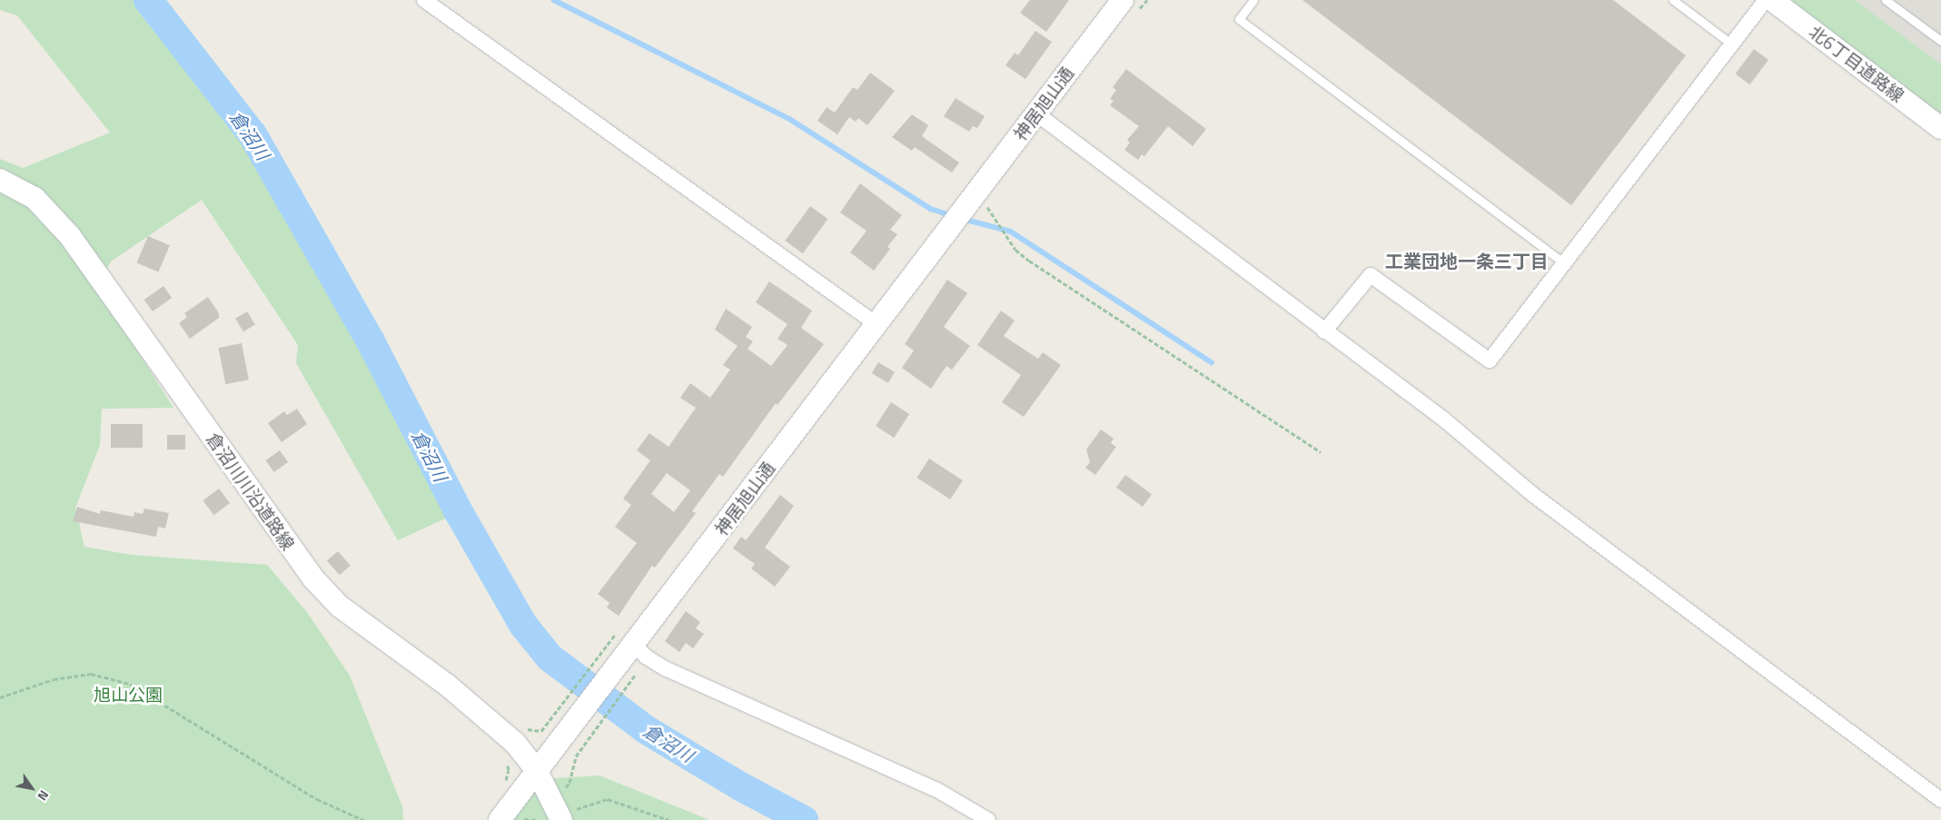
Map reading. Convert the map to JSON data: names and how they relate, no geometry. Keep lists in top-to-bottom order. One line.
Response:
{"streets":{"street":["北6丁目道路線","神居旭山通","倉沼川川沿道路線"]},"crossings":[["神居旭山通","倉沼川川沿道路線"]],"districts":["工業団地一条三丁目"],"water":["倉沼川"],"parks":["旭山公園"],"north":"bottom right"}
